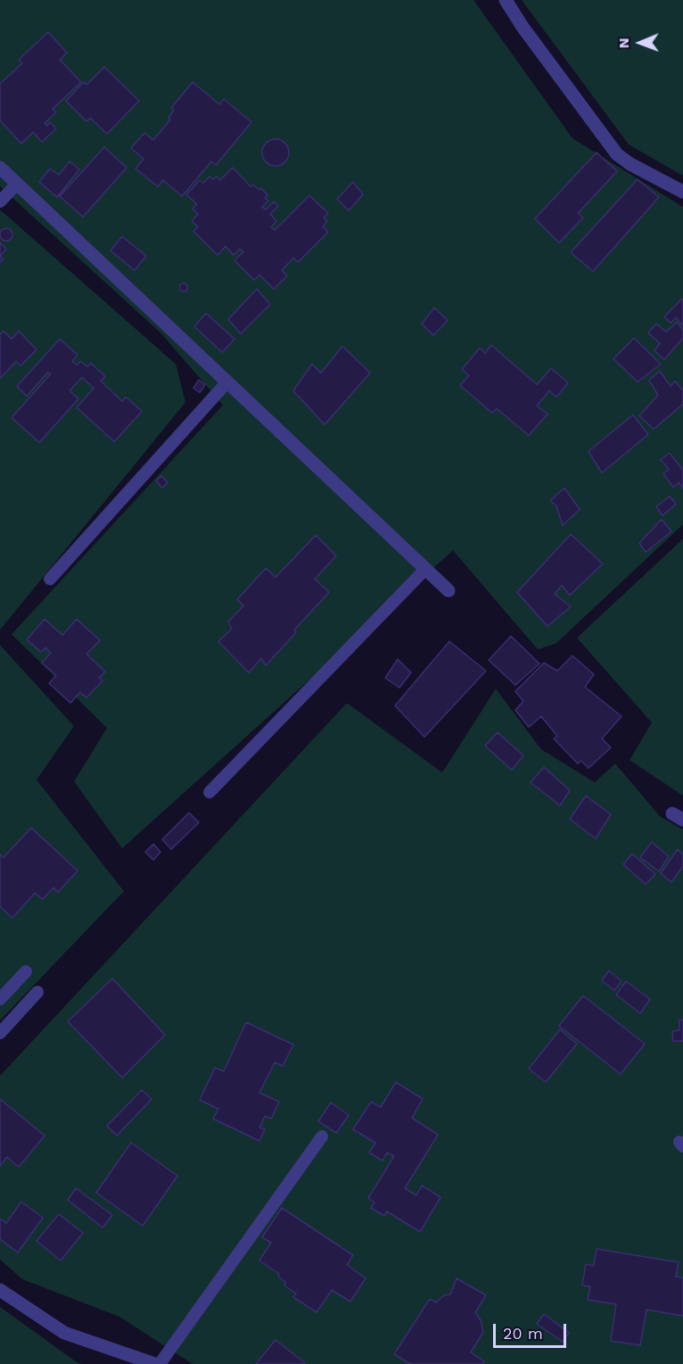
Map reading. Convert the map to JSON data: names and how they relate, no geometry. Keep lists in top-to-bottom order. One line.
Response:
{"scale_bar":"20 m","north":"left"}
